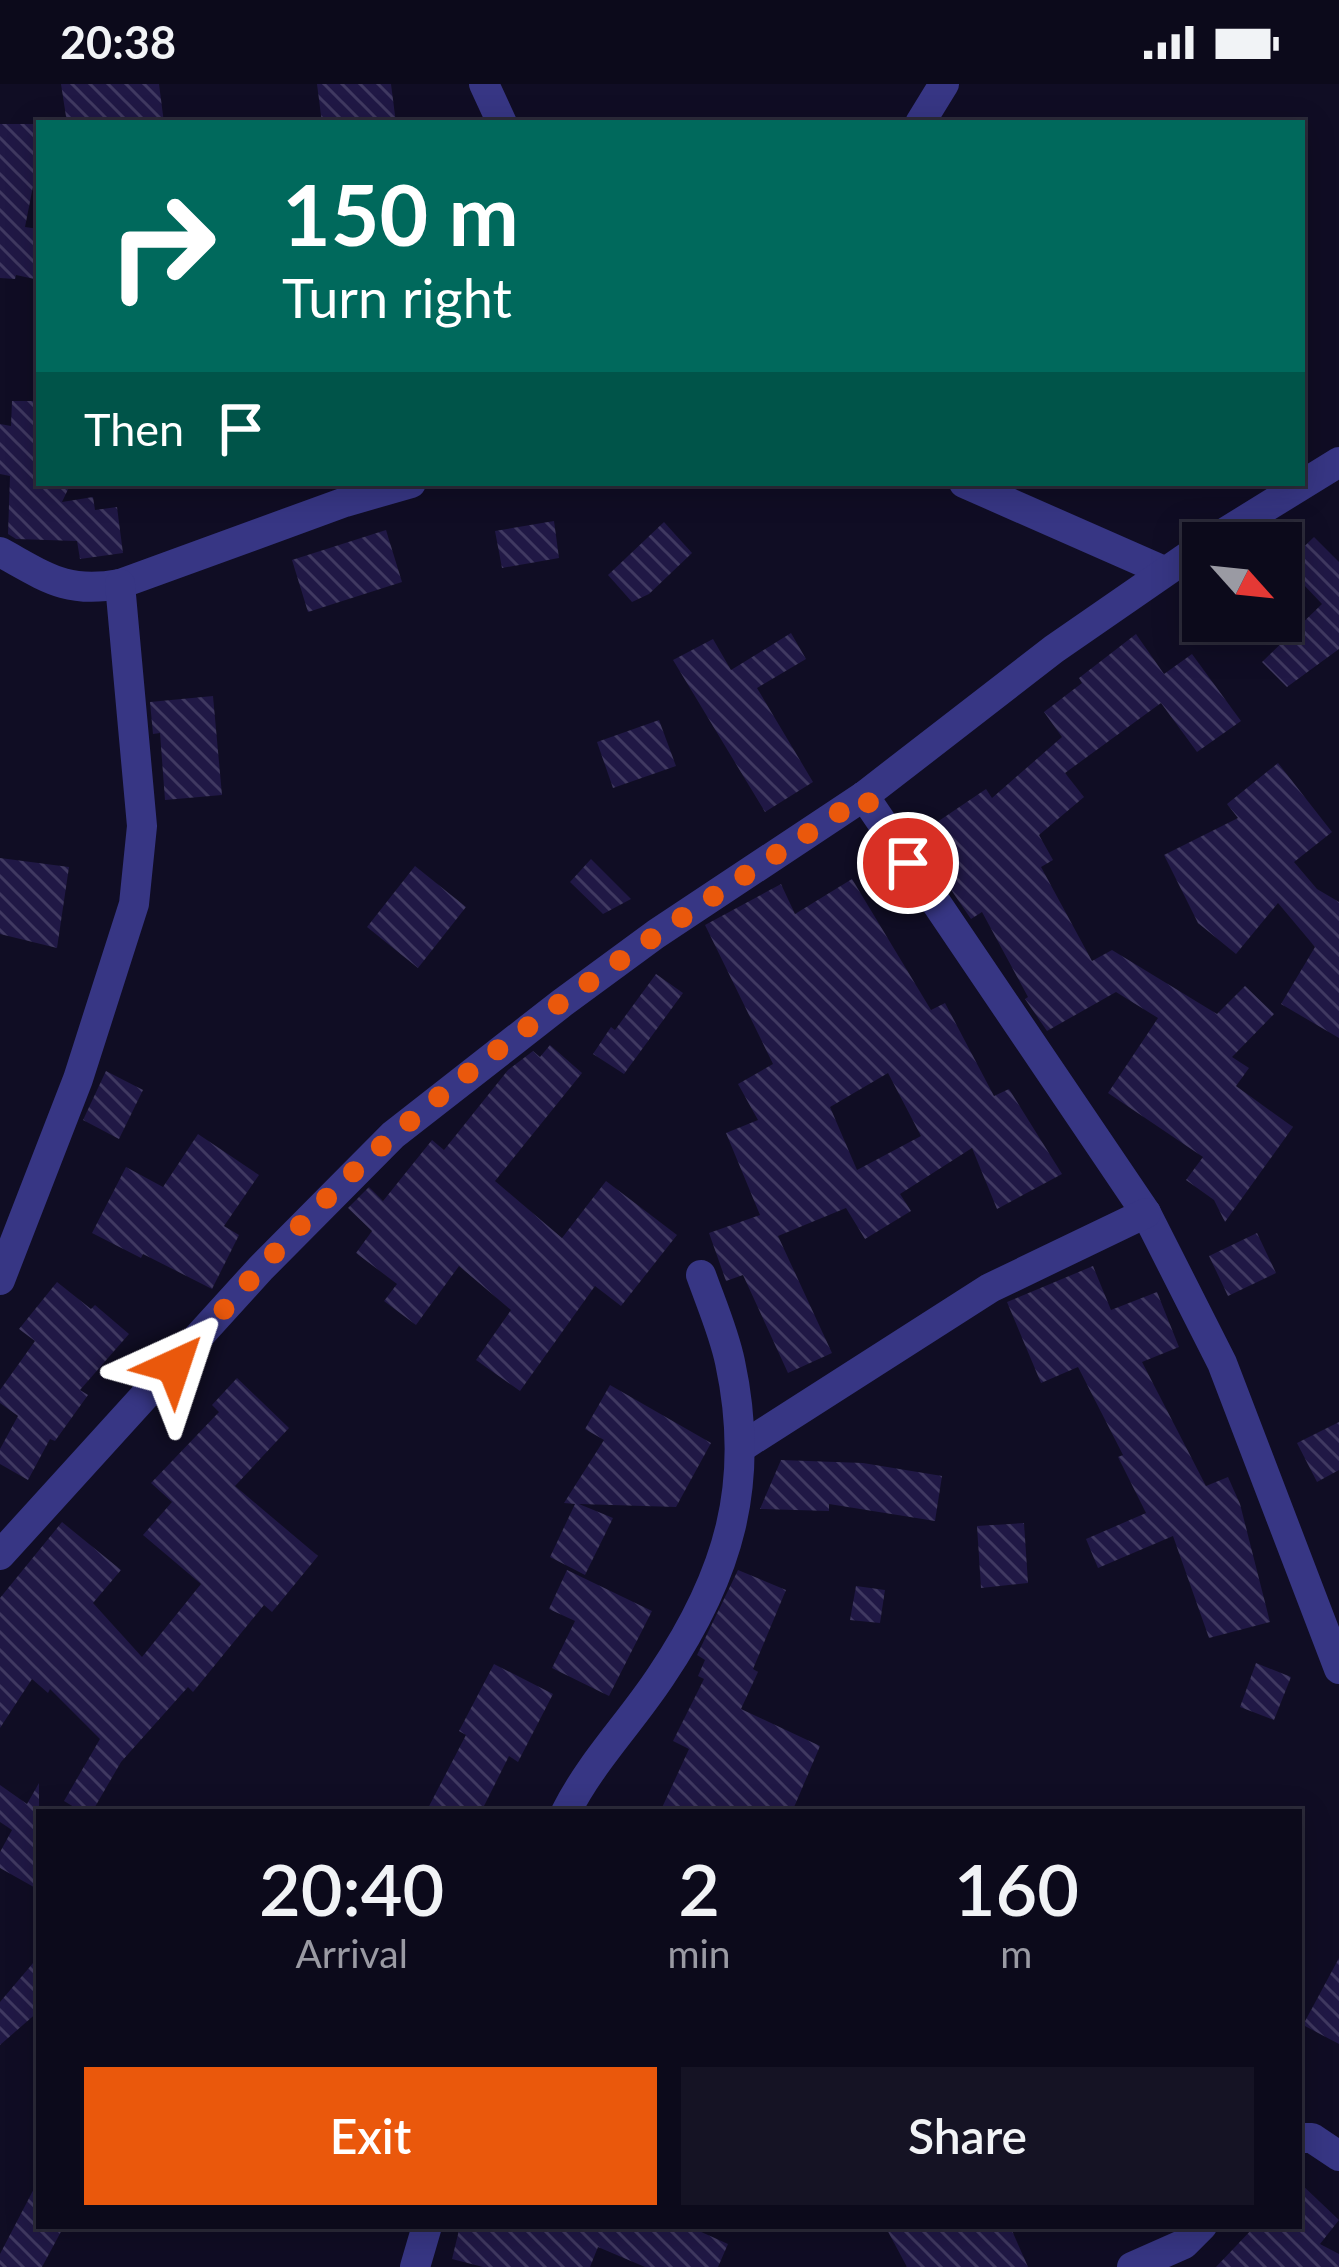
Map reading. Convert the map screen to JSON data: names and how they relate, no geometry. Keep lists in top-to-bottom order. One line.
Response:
{"north":"bottom right","page":{"status":"20:38","turn":["150 m","Turn right"],"then":"Then","eta":["20:40","Arrival","2","min","160","m"],"buttons":["Exit","Share"]}}
